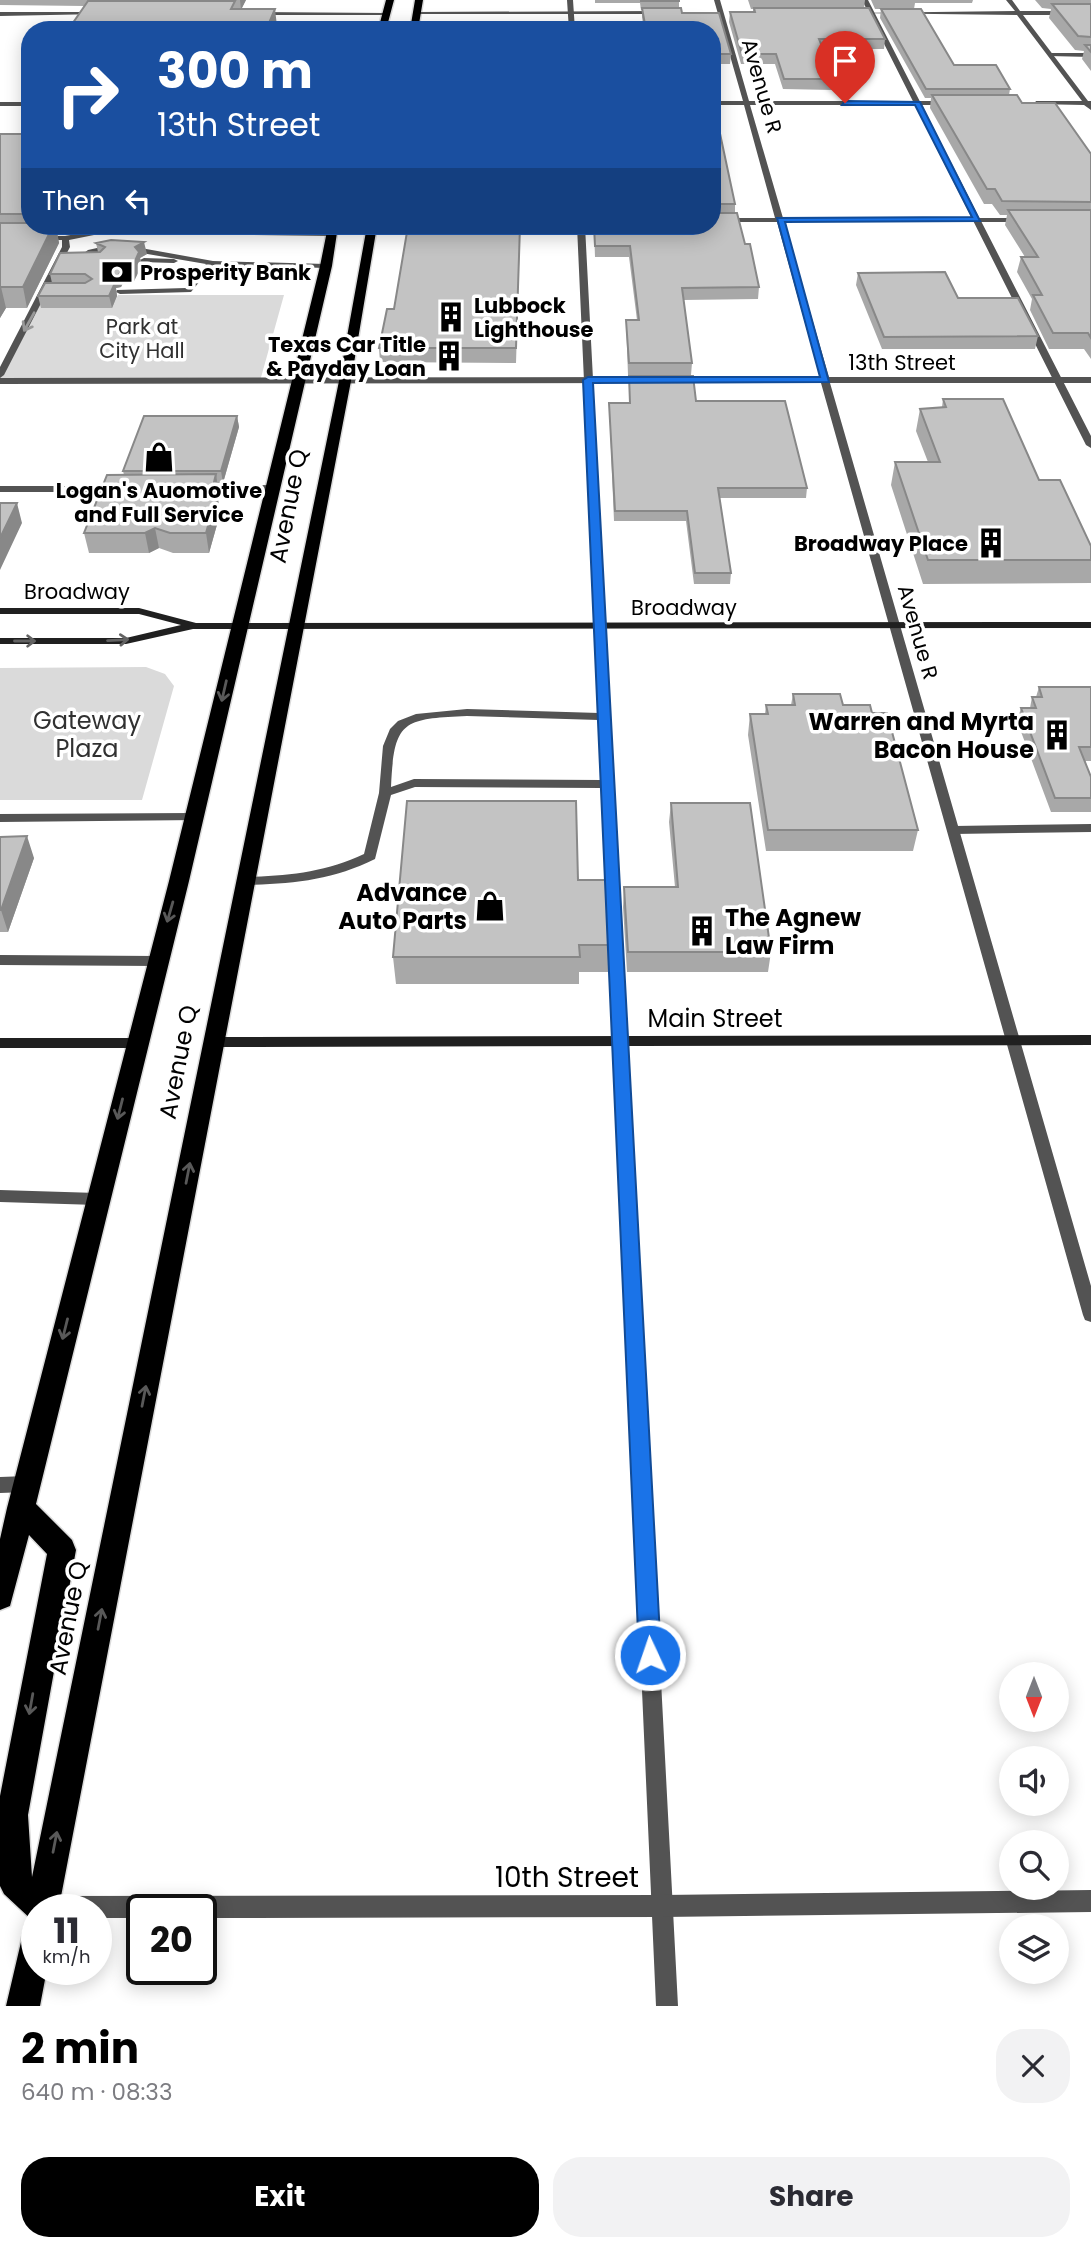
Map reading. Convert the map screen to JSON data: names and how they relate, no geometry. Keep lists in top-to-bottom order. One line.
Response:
{"streets":{"highway":["Avenue Q"],"main road":["Broadway","Main Street"],"street":["Avenue R","13th Street","10th Street"]},"crossings":[["Avenue R","13th Street"],["Avenue R","Broadway"],["Avenue R","Main Street"],["Avenue Q","Broadway"],["Avenue Q","Main Street"]],"parks":["Park at City Hall","Gateway Plaza"],"places":{"bank":["Prosperity Bank"],"building":["Lubbock Lighthouse","Texas Car Title & Payday Loan","Broadway Place","Warren and Myrta Bacon House","The Agnew Law Firm"],"shop":["Logan's Auomotive and Full Service","Advance Auto Parts"]},"north":"bottom","page":{"turn":["300 m","13th Street"],"then":"Then","speed":"11 km/h","limit":"20","heading":["2 min","640 m · 08:33"],"buttons":["Exit","Share"]}}
